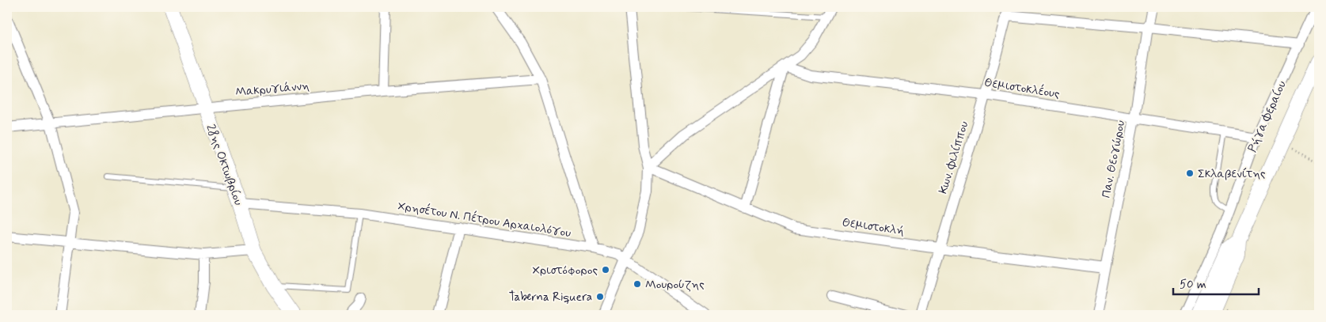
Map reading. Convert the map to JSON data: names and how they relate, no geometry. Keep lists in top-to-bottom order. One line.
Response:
{"streets":{"street":["Θεμιστοκλέους","Μακρυγιάννη","Ρήγα Φεραίου","Κων. Φιλίππου","Παν. Θεογώρου","28ης Οκτωβρίου","Χρησέτου Ν. Πέτρου Αρχαιολόγου","Θεμιστοκλή"]},"crossings":[["Θεμιστοκλέους","Ρήγα Φεραίου"],["Θεμιστοκλέους","Κων. Φιλίππου"],["Θεμιστοκλέους","Παν. Θεογώρου"],["Μακρυγιάννη","28ης Οκτωβρίου"],["Κων. Φιλίππου","Θεμιστοκλή"],["Παν. Θεογώρου","Θεμιστοκλή"],["28ης Οκτωβρίου","Χρησέτου Ν. Πέτρου Αρχαιολόγου"]],"places":["Σκλαβενίτης","Χριστόφορος","Μουρούζης","Taberna Riquera"],"scale_bar":"50 m"}
